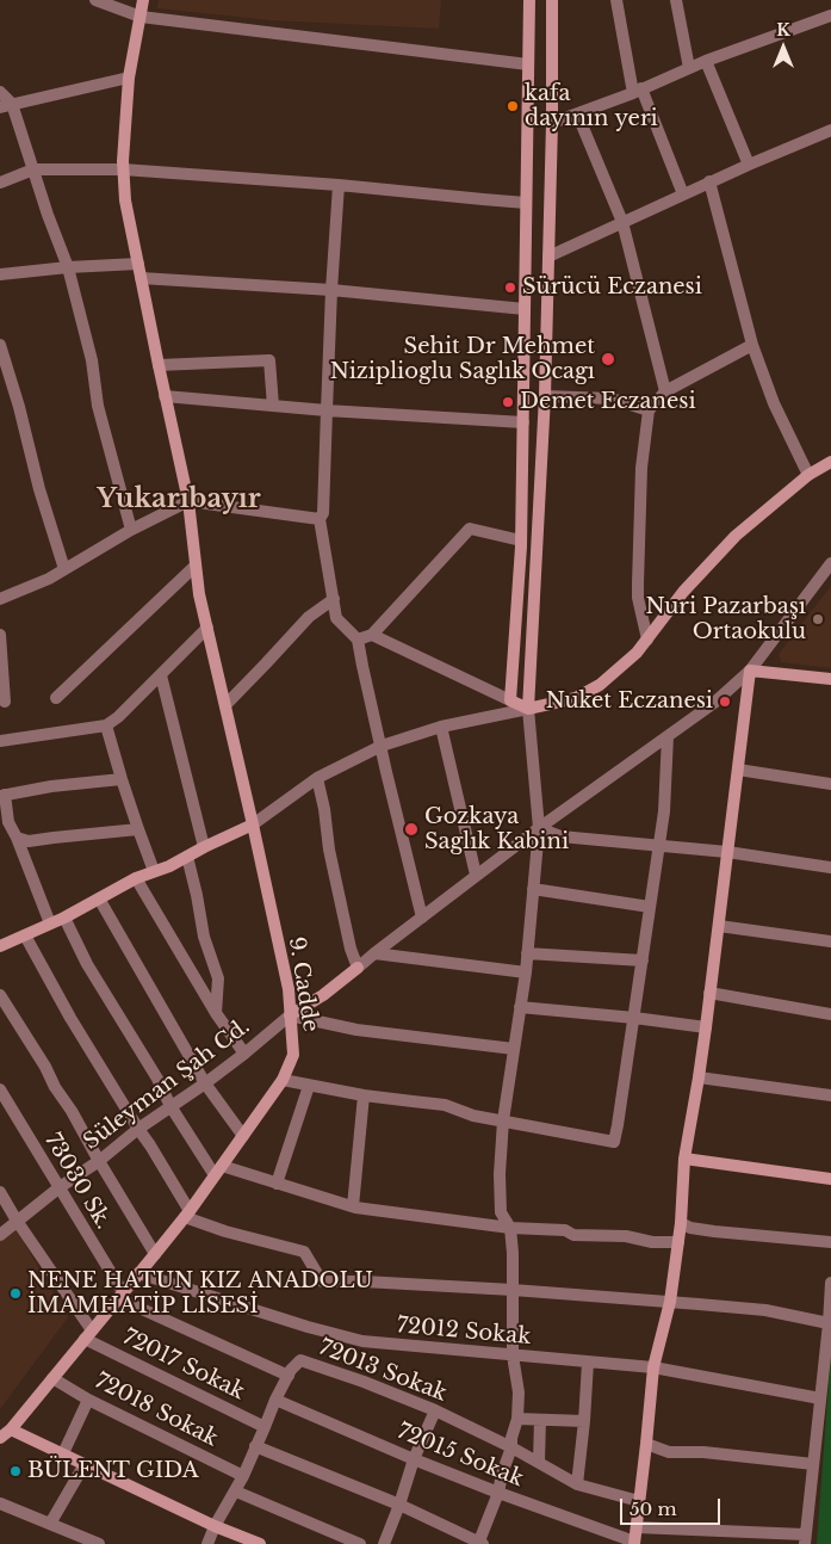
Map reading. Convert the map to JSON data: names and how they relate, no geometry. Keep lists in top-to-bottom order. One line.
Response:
{"streets":{"street":["9. Cadde","Süleyman Şah Cd.","73030 Sk.","72012 Sokak","72017 Sokak","72013 Sokak","72018 Sokak","72015 Sokak"]},"crossings":[["9. Cadde","Süleyman Şah Cd."],["9. Cadde","73030 Sk."],["9. Cadde","72012 Sokak"],["9. Cadde","72017 Sokak"],["9. Cadde","72018 Sokak"],["Süleyman Şah Cd.","73030 Sk."]],"districts":["Yukarıbayır"],"places":["kafa dayının yeri","Sürücü Eczanesi","Sehit Dr Mehmet Niziplioglu Saglık Ocagı","Demet Eczanesi","Nuri Pazarbaşı Ortaokulu","Nuket Eczanesi","Gozkaya Saglık Kabini","NENE HATUN KIZ ANADOLU İMAMHATİP LİSESİ","BÜLENT GIDA"],"scale_bar":"50 m","north":"top"}
